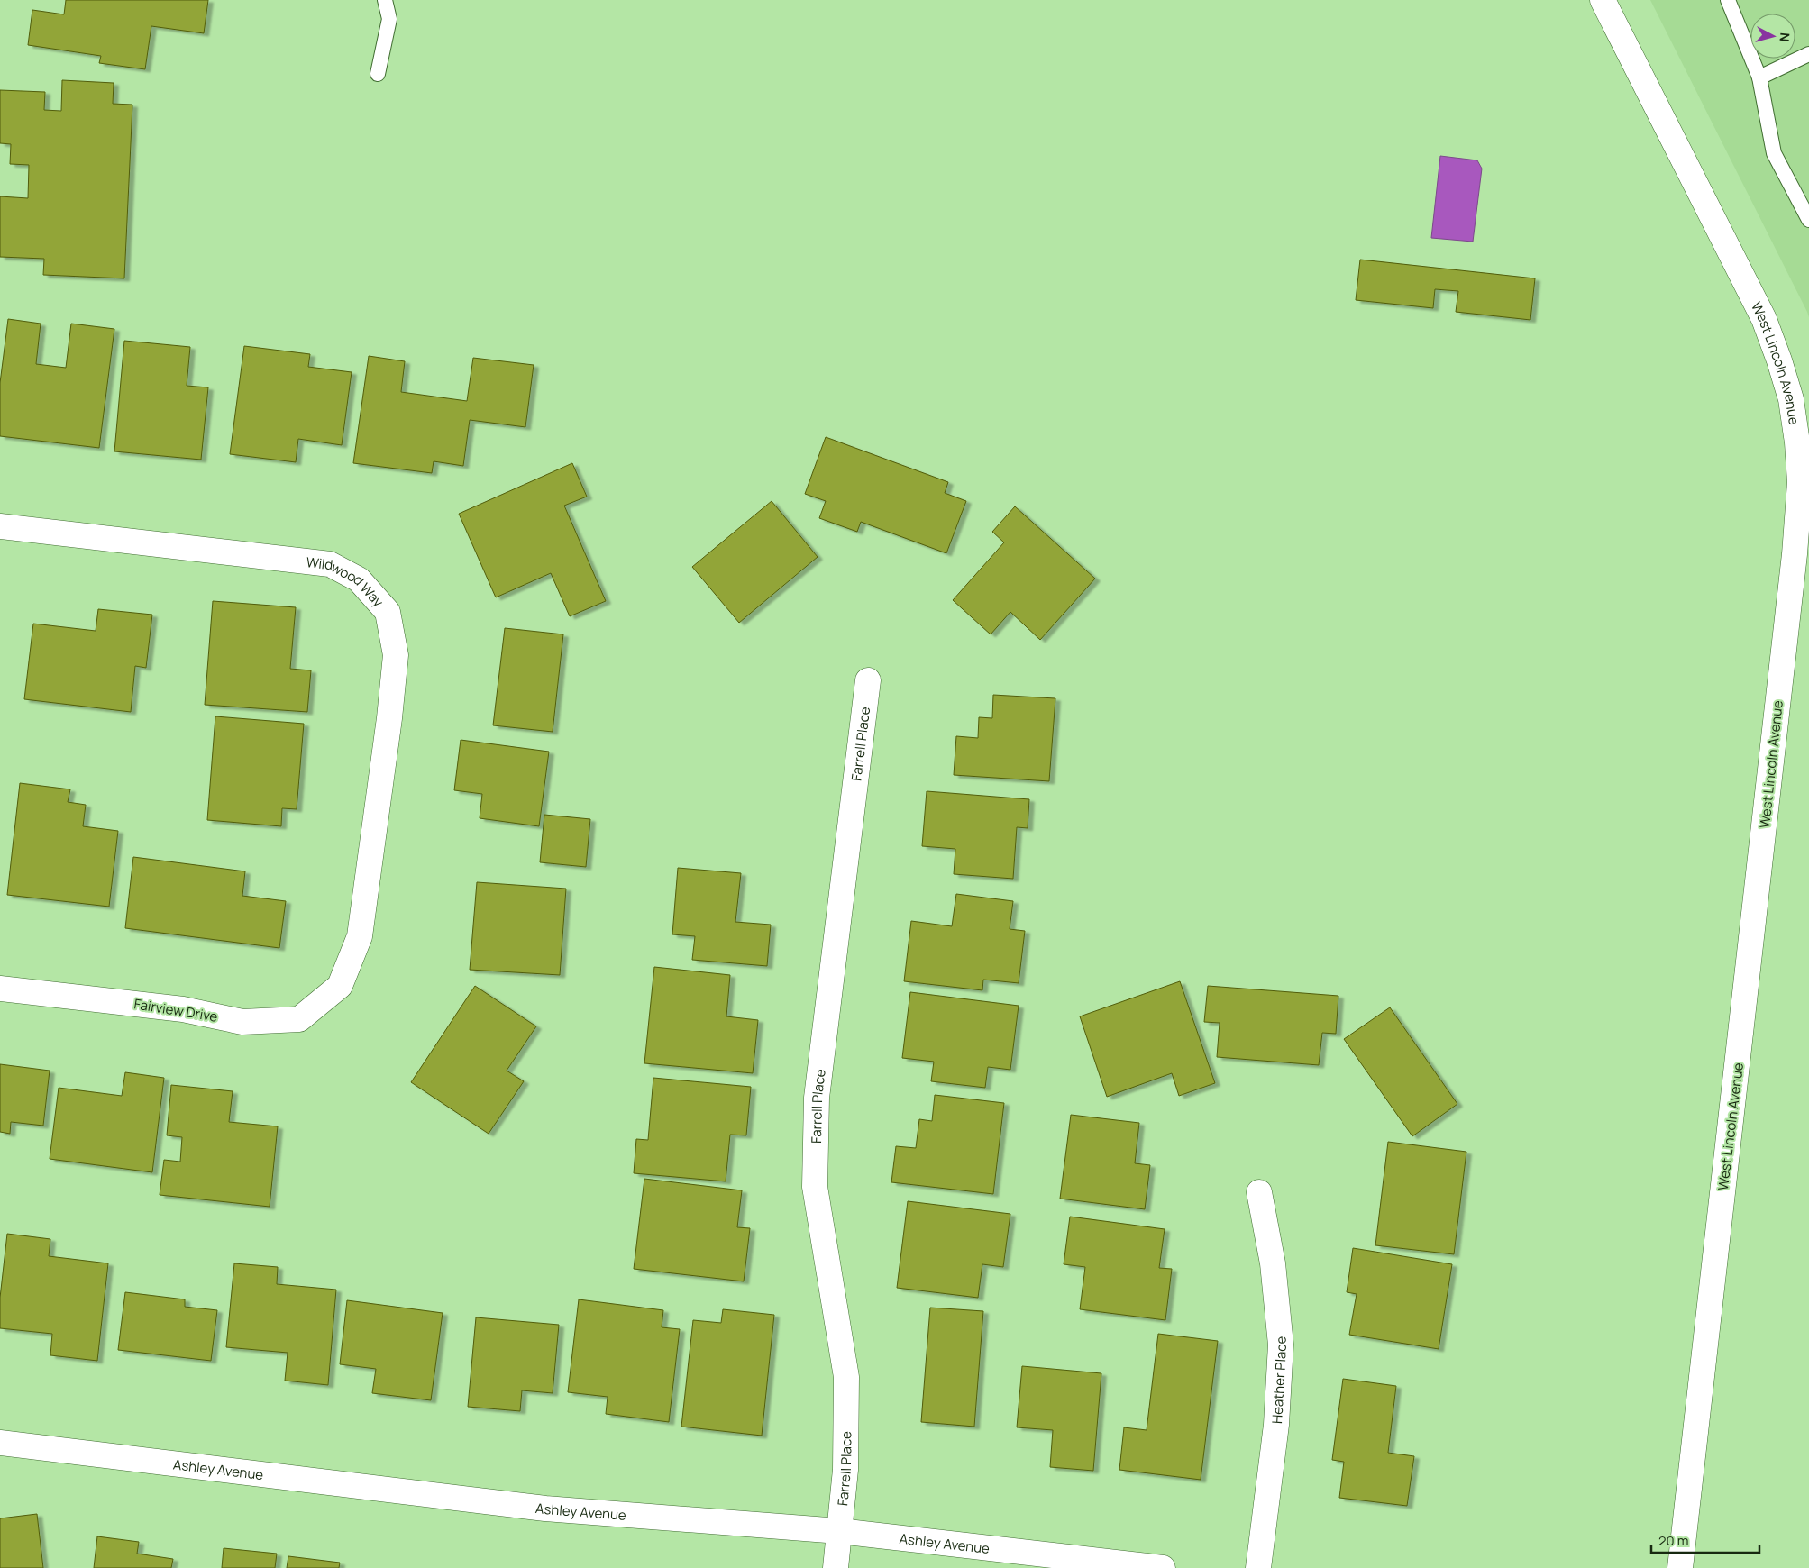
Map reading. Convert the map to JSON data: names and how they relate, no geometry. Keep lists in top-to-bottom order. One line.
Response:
{"streets":{"street":["West Lincoln Avenue","Wildwood Way","Farrell Place","Fairview Drive","Heather Place","Ashley Avenue"]},"crossings":[["Wildwood Way","Fairview Drive"],["Farrell Place","Ashley Avenue"]],"scale_bar":"20 m","north":"right"}
